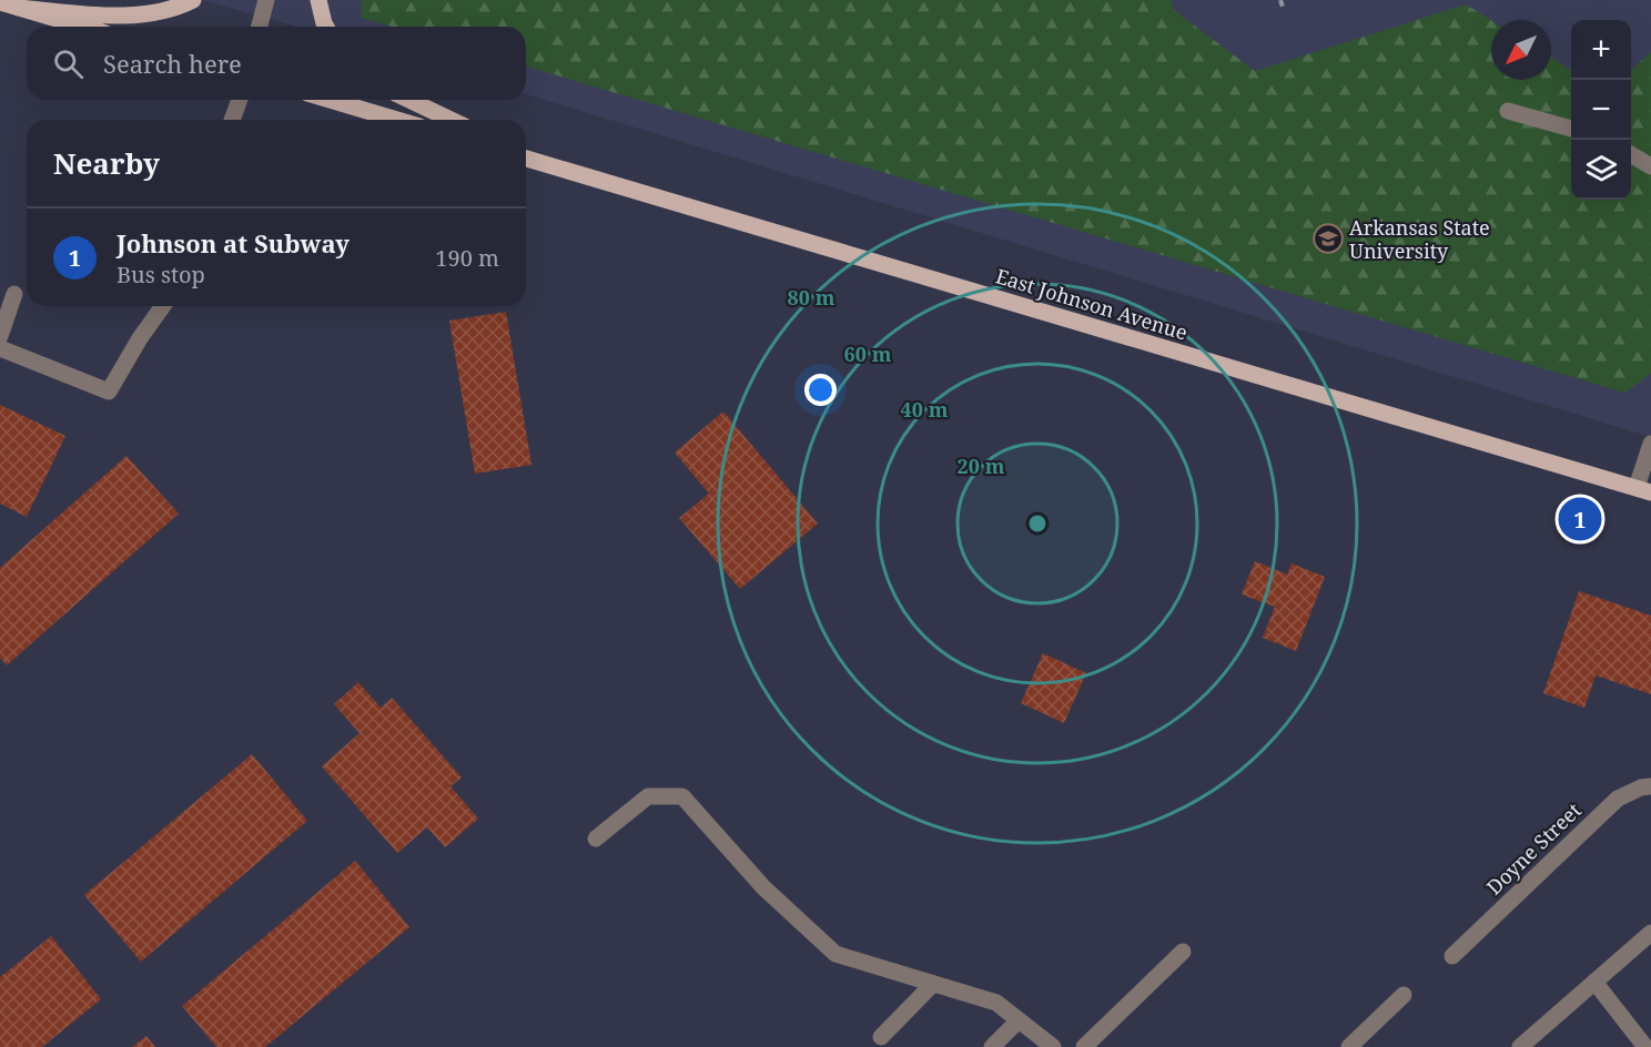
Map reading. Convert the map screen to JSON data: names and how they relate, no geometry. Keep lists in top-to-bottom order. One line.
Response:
{"streets":{"main road":["East Johnson Avenue"],"street":["Doyne Street"]},"places":{"school or university":["Arkansas State University"]},"north":"bottom left","page":{"map_buttons":["+","−"],"search":"Search here","heading":"Nearby","list":[{"mark":"1","name":"Johnson at Subway","note":"Bus stop","value":"190 m"}],"pins":"1"},"rings":["80 m","60 m","40 m","20 m"]}
